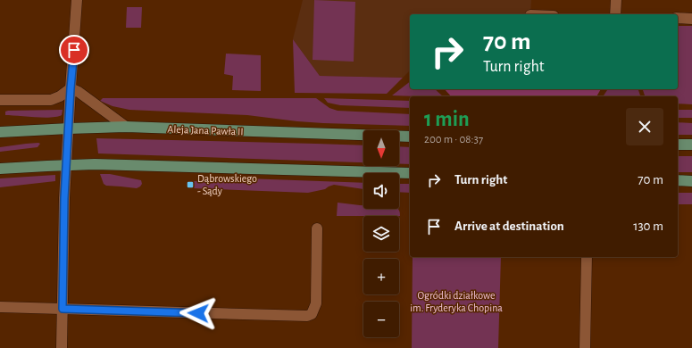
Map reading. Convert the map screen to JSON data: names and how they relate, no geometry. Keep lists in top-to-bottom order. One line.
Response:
{"streets":{"main road":["Aleja Jana Pawła II"]},"parks":["Ogródki działkowe im. Fryderyka Chopina"],"places":{"transit":["Dąbrowskiego - Sądy"]},"north":"bottom","page":{"turn":["70 m","Turn right"],"heading":["1 min","200 m · 08:37"],"map_buttons":["+","−"],"list":[{"name":"Turn right","value":"70 m"},{"name":"Arrive at destination","value":"130 m"}]}}
